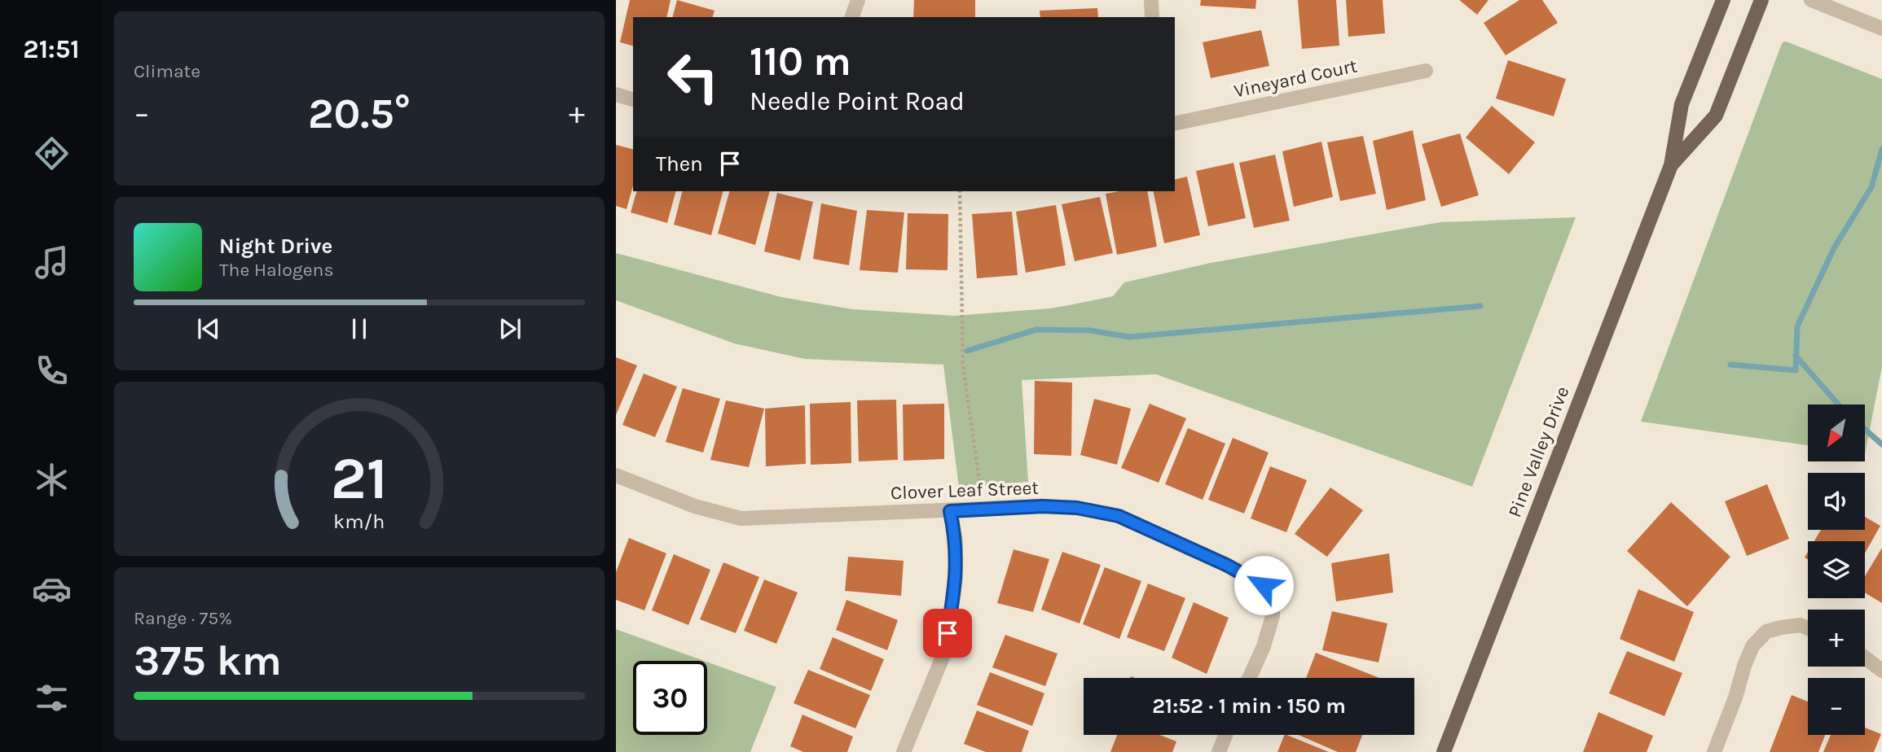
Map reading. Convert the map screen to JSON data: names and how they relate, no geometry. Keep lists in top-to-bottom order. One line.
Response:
{"streets":{"main road":["Pine Valley Drive"],"street":["Vineyard Court","Clover Leaf Street"]},"north":"bottom left","page":{"tabs":"21:51","tile":["Climate",["Range · 75%","375 km"]],"turn":["110 m","Needle Point Road"],"heat":["−","20.5°","+"],"then":"Then","song":["Night Drive","The Halogens"],"map_buttons":["+","−"],"limit":"30","trip":"21:52 · 1 min · 150 m","gauge":["21","km/h"]}}
